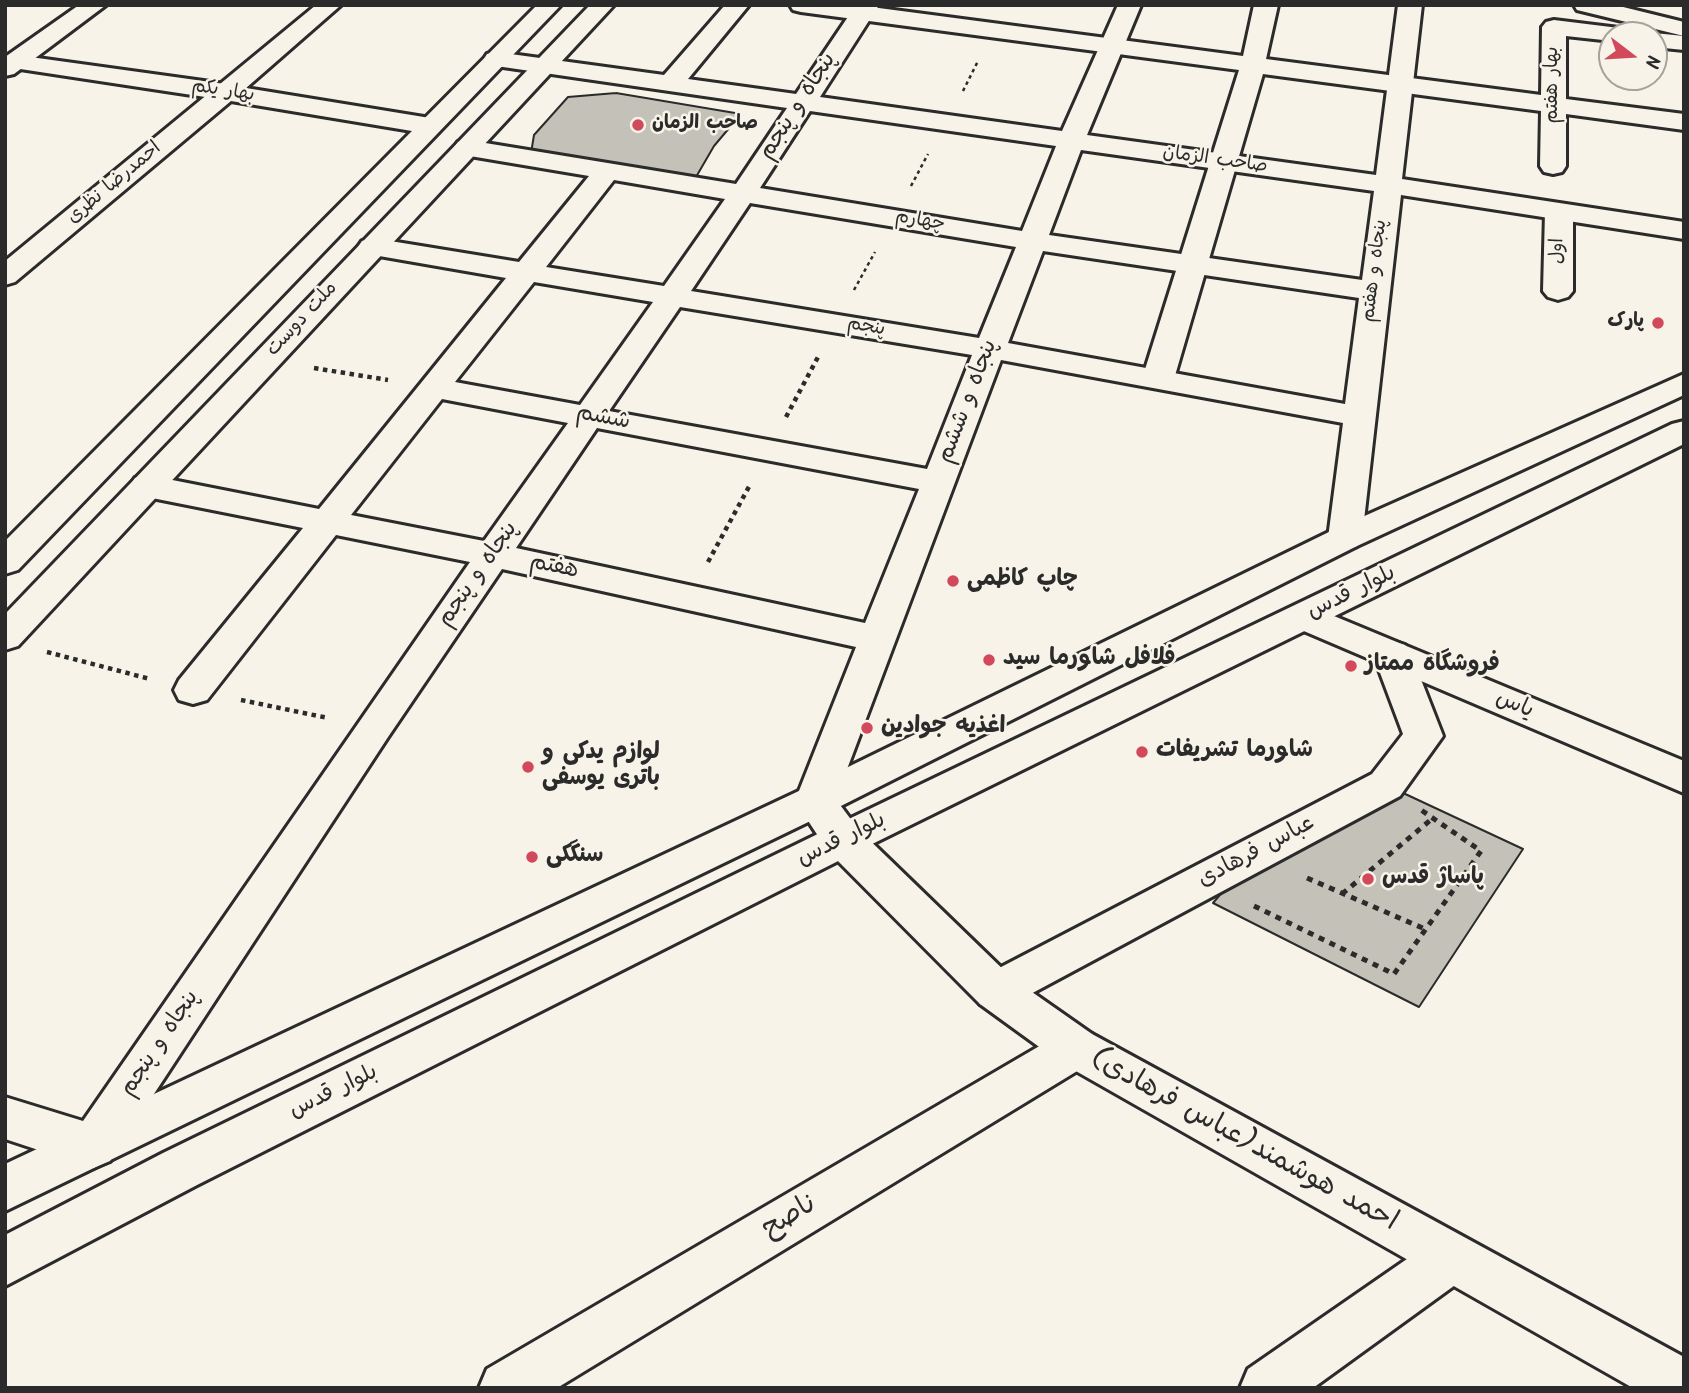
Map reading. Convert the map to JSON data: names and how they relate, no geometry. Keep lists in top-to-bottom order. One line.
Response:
{"streets":{"street":["بهار هفتم","بهار یکم","پنجاه و پنجم","صاحب الزمان","احمدرضا نظری","چهارم","اول","پنجاه و هفتم","ملت دوست","پنجم","پنجاه و ششم","ششم","هفتم","بلوار قدس","یاس","عباس فرهادی","احمد هوشمند(عباس فرهادی)","ناصح"]},"crossings":[["بهار یکم","احمدرضا نظری"],["بهار یکم","ملت دوست"],["پنجاه و پنجم","صاحب الزمان"],["پنجاه و پنجم","چهارم"],["پنجاه و پنجم","پنجم"],["پنجاه و پنجم","ششم"],["پنجاه و پنجم","هفتم"],["صاحب الزمان","اول"],["صاحب الزمان","پنجاه و هفتم"],["صاحب الزمان","ملت دوست"],["صاحب الزمان","پنجاه و ششم"],["چهارم","پنجاه و هفتم"],["چهارم","ملت دوست"],["چهارم","پنجاه و ششم"],["پنجاه و هفتم","پنجم"],["ملت دوست","پنجم"],["ملت دوست","هفتم"],["پنجم","پنجاه و ششم"],["پنجاه و ششم","ششم"],["پنجاه و ششم","هفتم"],["پنجاه و ششم","احمد هوشمند(عباس فرهادی)"],["بلوار قدس","یاس"],["بلوار قدس","احمد هوشمند(عباس فرهادی)"],["یاس","عباس فرهادی"],["عباس فرهادی","احمد هوشمند(عباس فرهادی)"],["احمد هوشمند(عباس فرهادی)","ناصح"]],"places":["صاحب الزمان","پارک","چاپ كاظمى","فلافل شاورما سید","فروشگاه ممتاز","اغذیه جوادین","شاورما تشریفات","لوازم یدکی و باتری یوسفی","سنگکی","پاساژ قدس"],"north":"right"}
